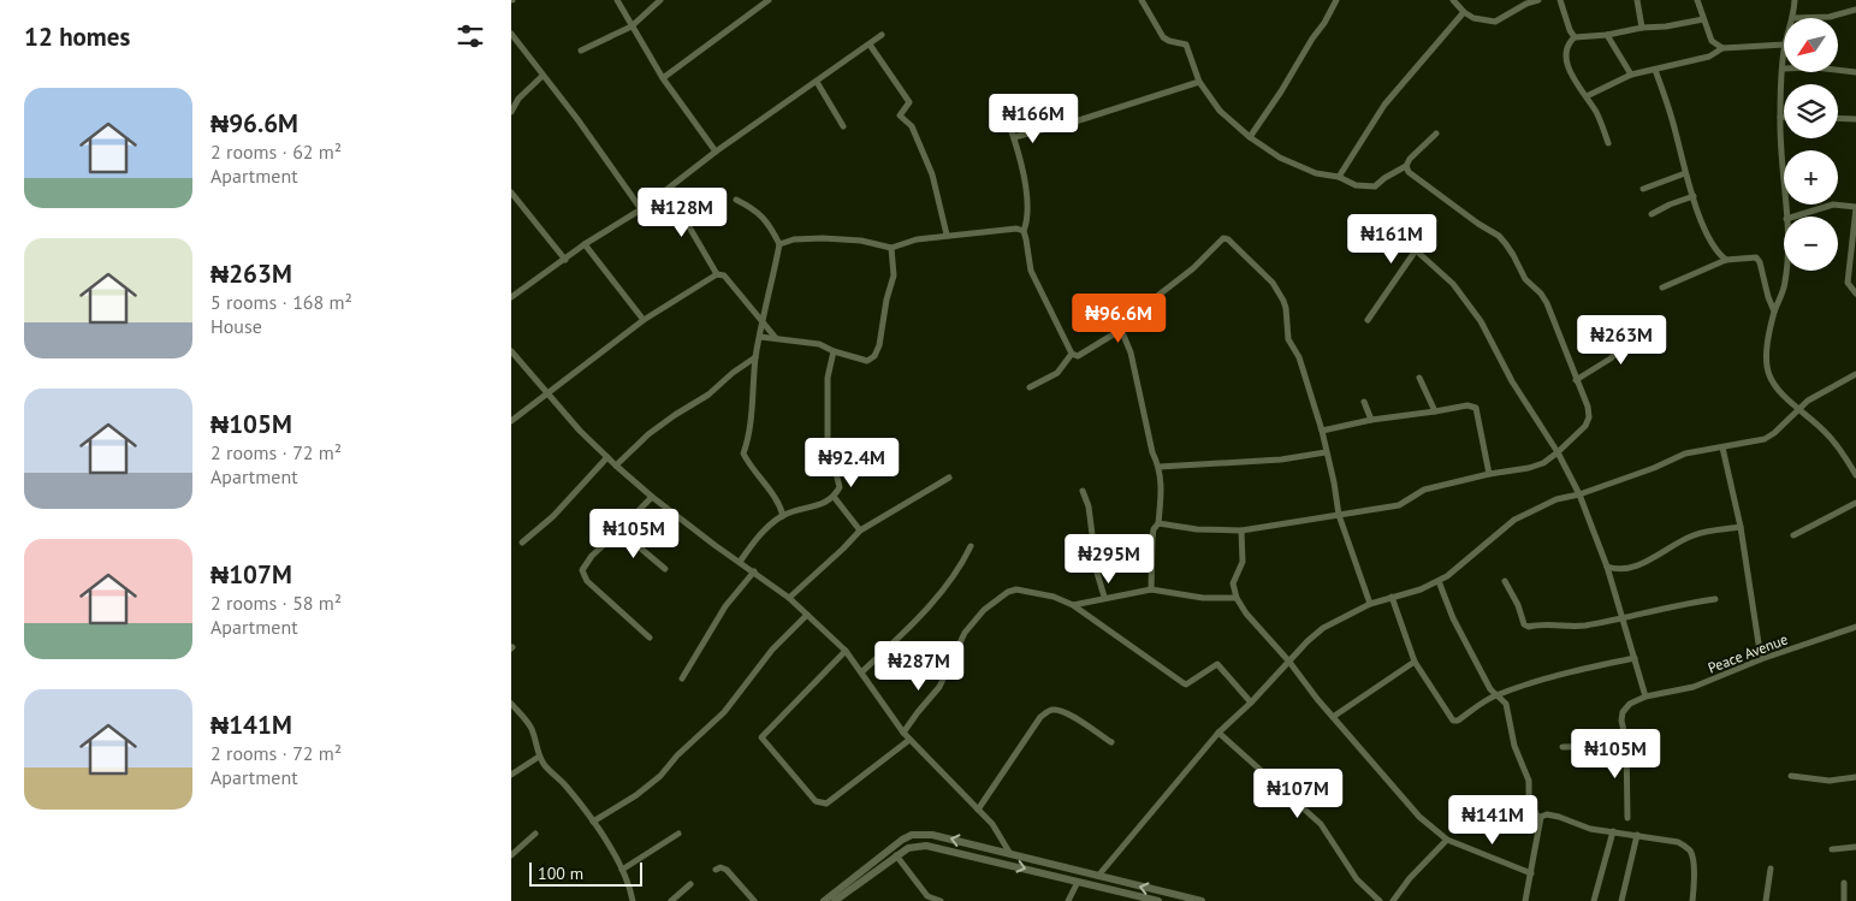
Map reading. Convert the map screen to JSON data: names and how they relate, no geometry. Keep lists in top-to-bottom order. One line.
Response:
{"streets":{"street":["Peace Avenue"]},"scale_bar":"100 m","north":"bottom left","page":{"heading":"12 homes","map_buttons":["+","−"],"list":[{"name":"₦96.6M","note":"2 rooms · 62 m² · Apartment"},{"name":"₦263M","note":"5 rooms · 168 m² · House"},{"name":"₦105M","note":"2 rooms · 72 m² · Apartment"},{"name":"₦107M","note":"2 rooms · 58 m² · Apartment"},{"name":"₦141M","note":"2 rooms · 72 m² · Apartment"}],"price":["₦166M","₦128M","₦161M","₦96.6M","₦263M","₦92.4M","₦105M","₦295M","₦287M","₦105M","₦107M","₦141M"],"scale":"100 m"}}
